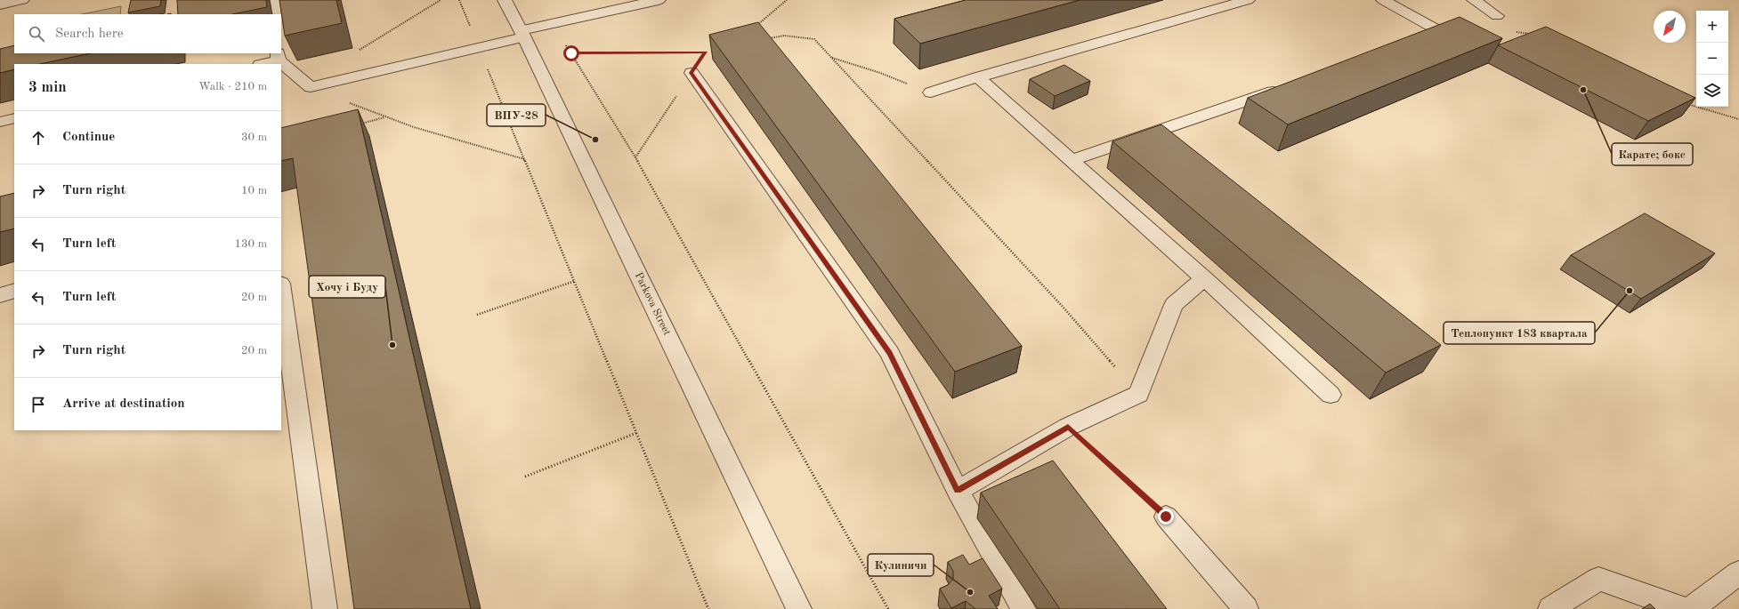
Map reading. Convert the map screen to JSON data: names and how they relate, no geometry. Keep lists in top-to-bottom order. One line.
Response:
{"streets":{"street":["Parkova Street"]},"places":["Карате; бокс","ВПУ-28","Теплопункт 183 квартала","Хочу і Буду","Кулиничи"],"north":"bottom left","page":{"map_buttons":["+","−"],"search":"Search here","heading":["3 min","Walk · 210 m"],"list":[["Continue","30 m"],["Turn right","10 m"],["Turn left","130 m"],["Turn left","20 m"],["Turn right","20 m"],"Arrive at destination"]}}
